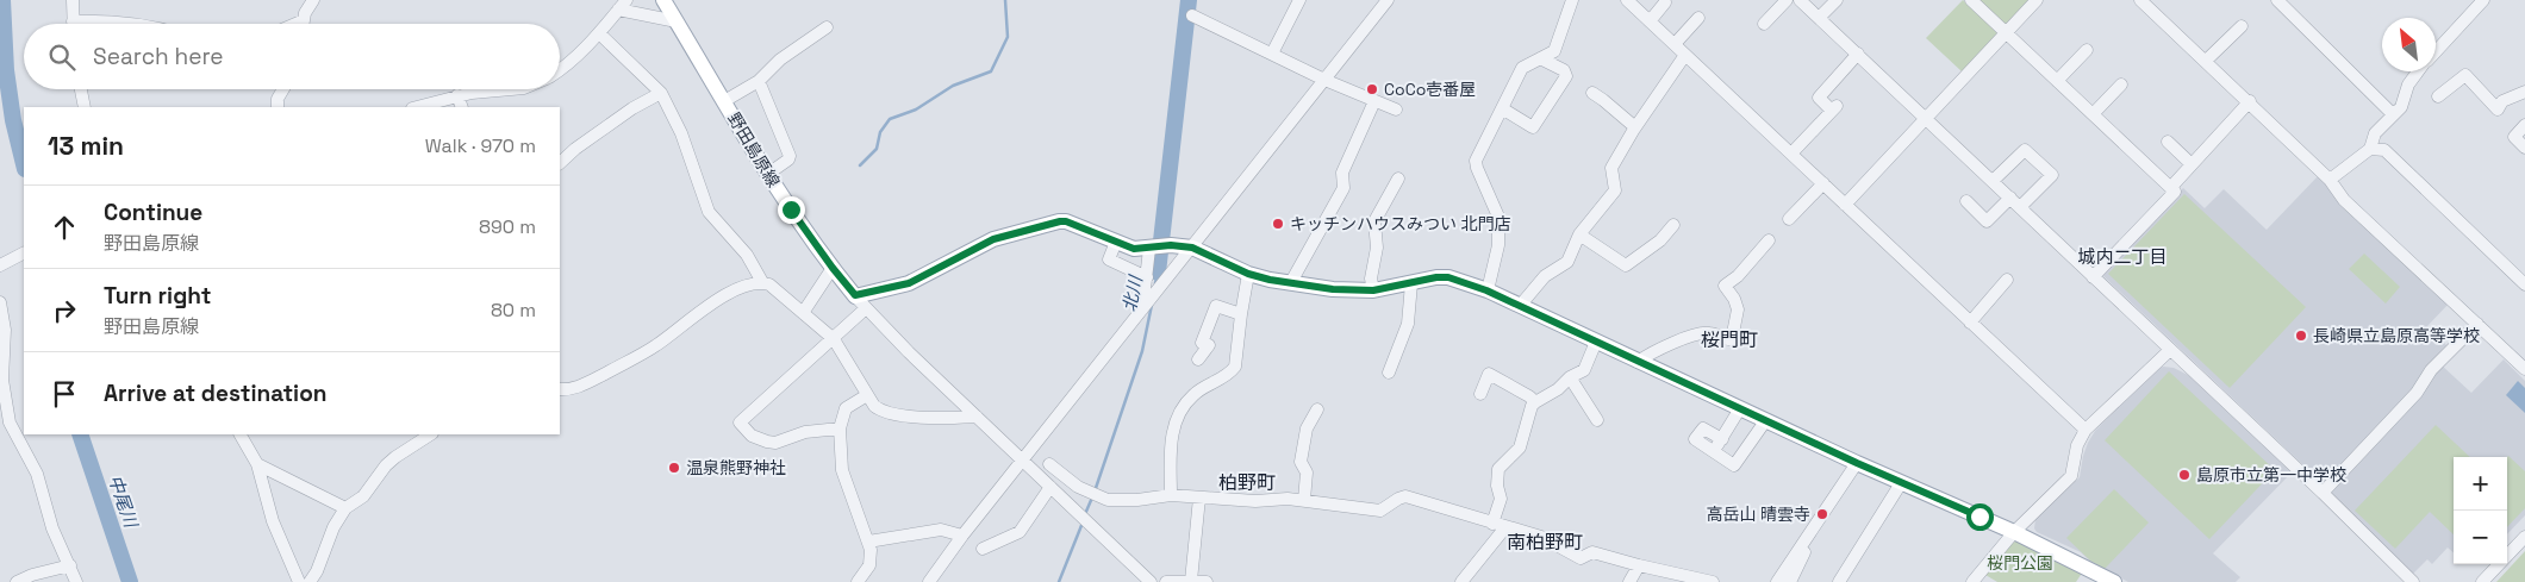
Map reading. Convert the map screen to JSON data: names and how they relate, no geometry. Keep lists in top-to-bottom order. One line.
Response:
{"streets":{"main road":["野田島原線"]},"districts":["城内二丁目","桜門町","柏野町","南柏野町"],"water":["北川","中尾川"],"parks":["桜門公園"],"places":["CoCo壱番屋","キッチンハウスみつい 北門店","長崎県立島原高等学校","温泉熊野神社","島原市立第一中学校","高岳山 晴雲寺"],"north":"top left","page":{"search":"Search here","heading":["13 min","Walk · 970 m"],"list":[["Continue","野田島原線","890 m"],["Turn right","野田島原線","80 m"],"Arrive at destination"],"map_buttons":["+","−"]}}
